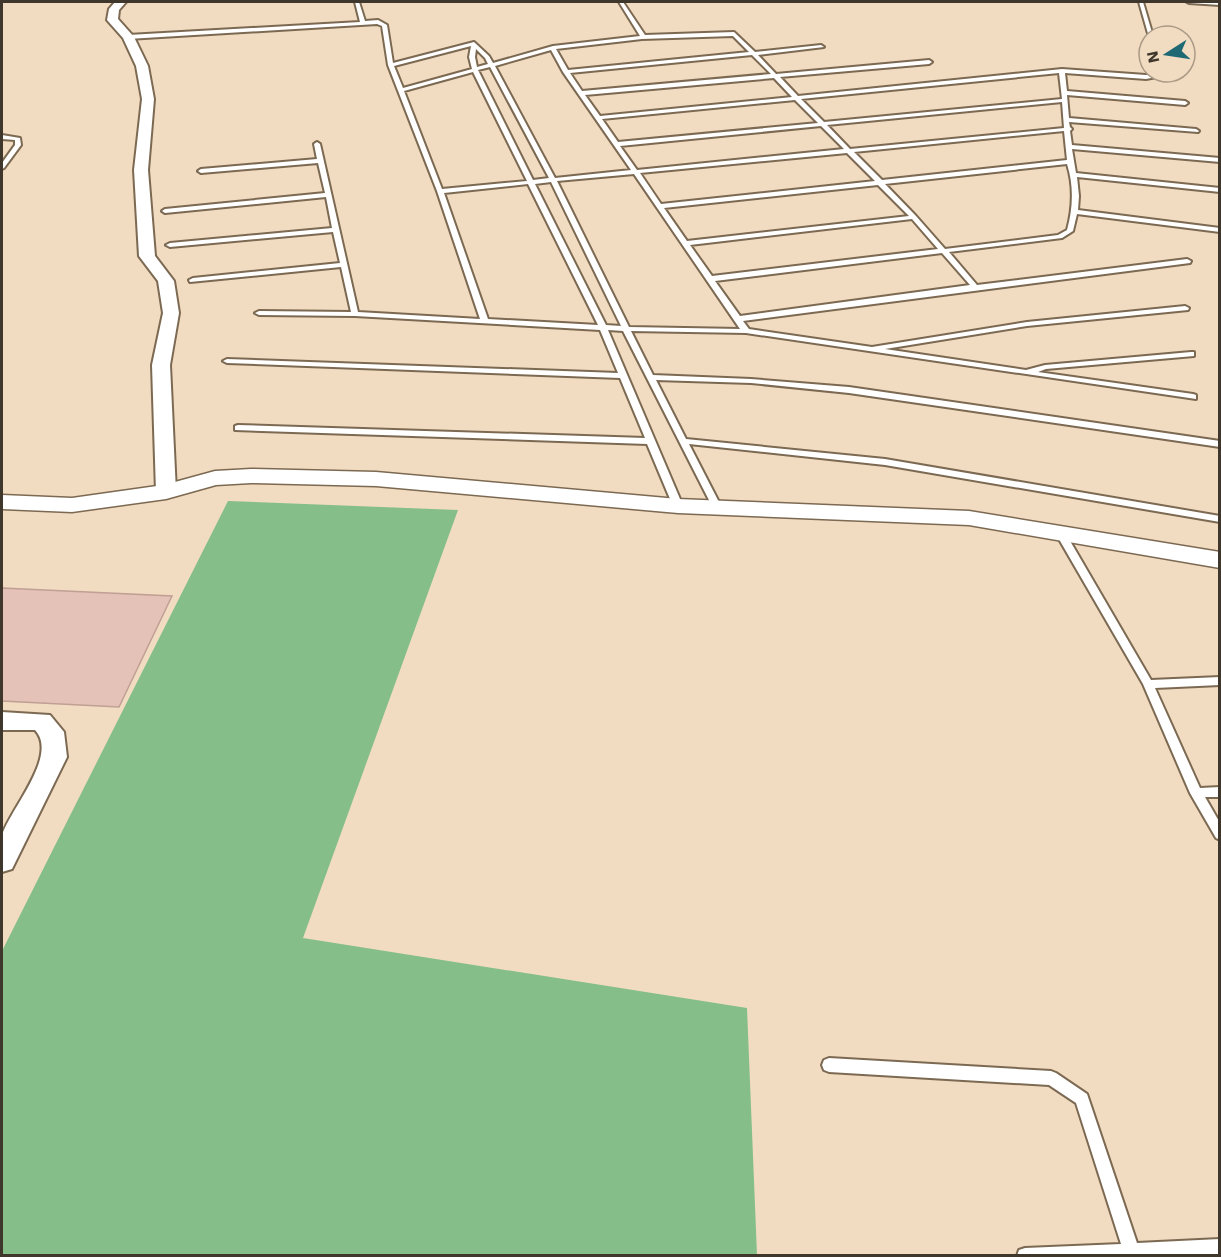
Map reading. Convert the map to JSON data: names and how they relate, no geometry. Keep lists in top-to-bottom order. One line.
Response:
{"north":"left"}
